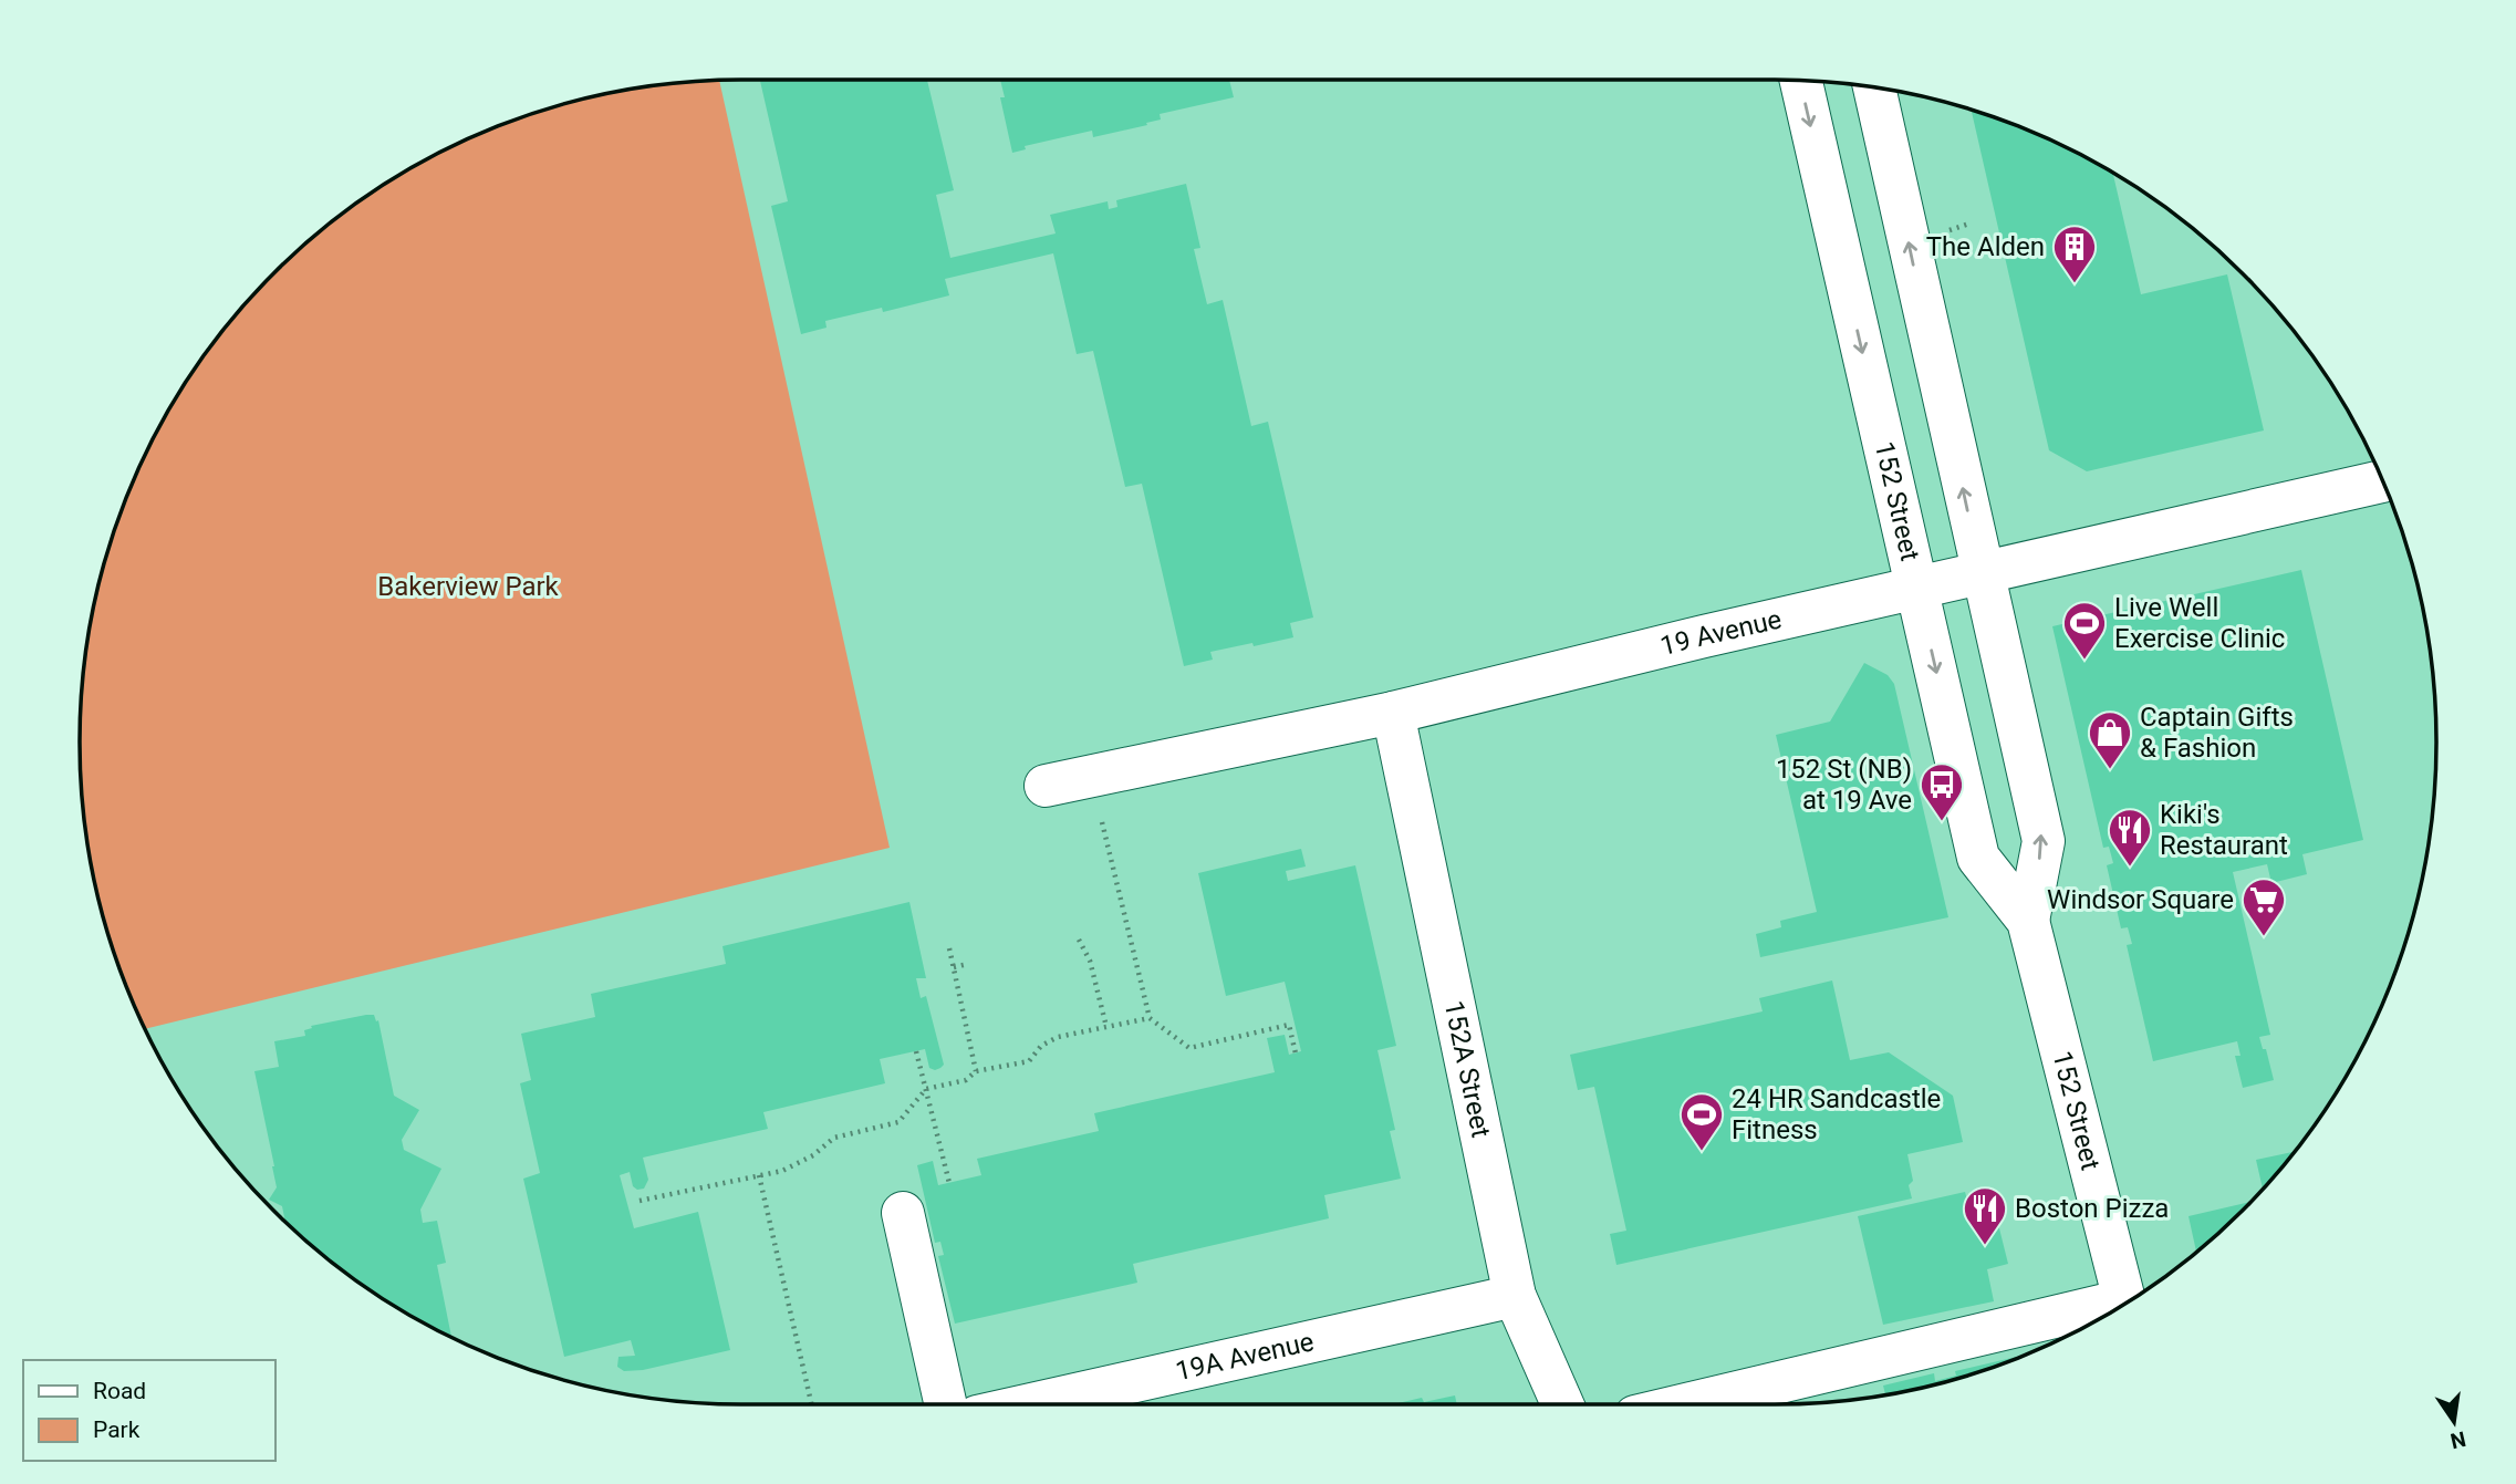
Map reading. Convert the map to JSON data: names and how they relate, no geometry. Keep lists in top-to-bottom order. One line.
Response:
{"streets":{"street":["152 Street","19 Avenue","152A Street","19A Avenue"]},"crossings":[["152 Street","19 Avenue"],["19 Avenue","152A Street"],["152A Street","19A Avenue"]],"parks":["Bakerview Park"],"places":{"building":["The Alden"],"sports":["Live Well Exercise Clinic","24 HR Sandcastle Fitness"],"shop":["Captain Gifts & Fashion"],"bus stop":["152 St (NB) at 19 Ave"],"restaurant":["Kiki's Restaurant","Boston Pizza"],"supermarket":["Windsor Square"]},"legend":["Road","Park"],"north":"bottom"}
